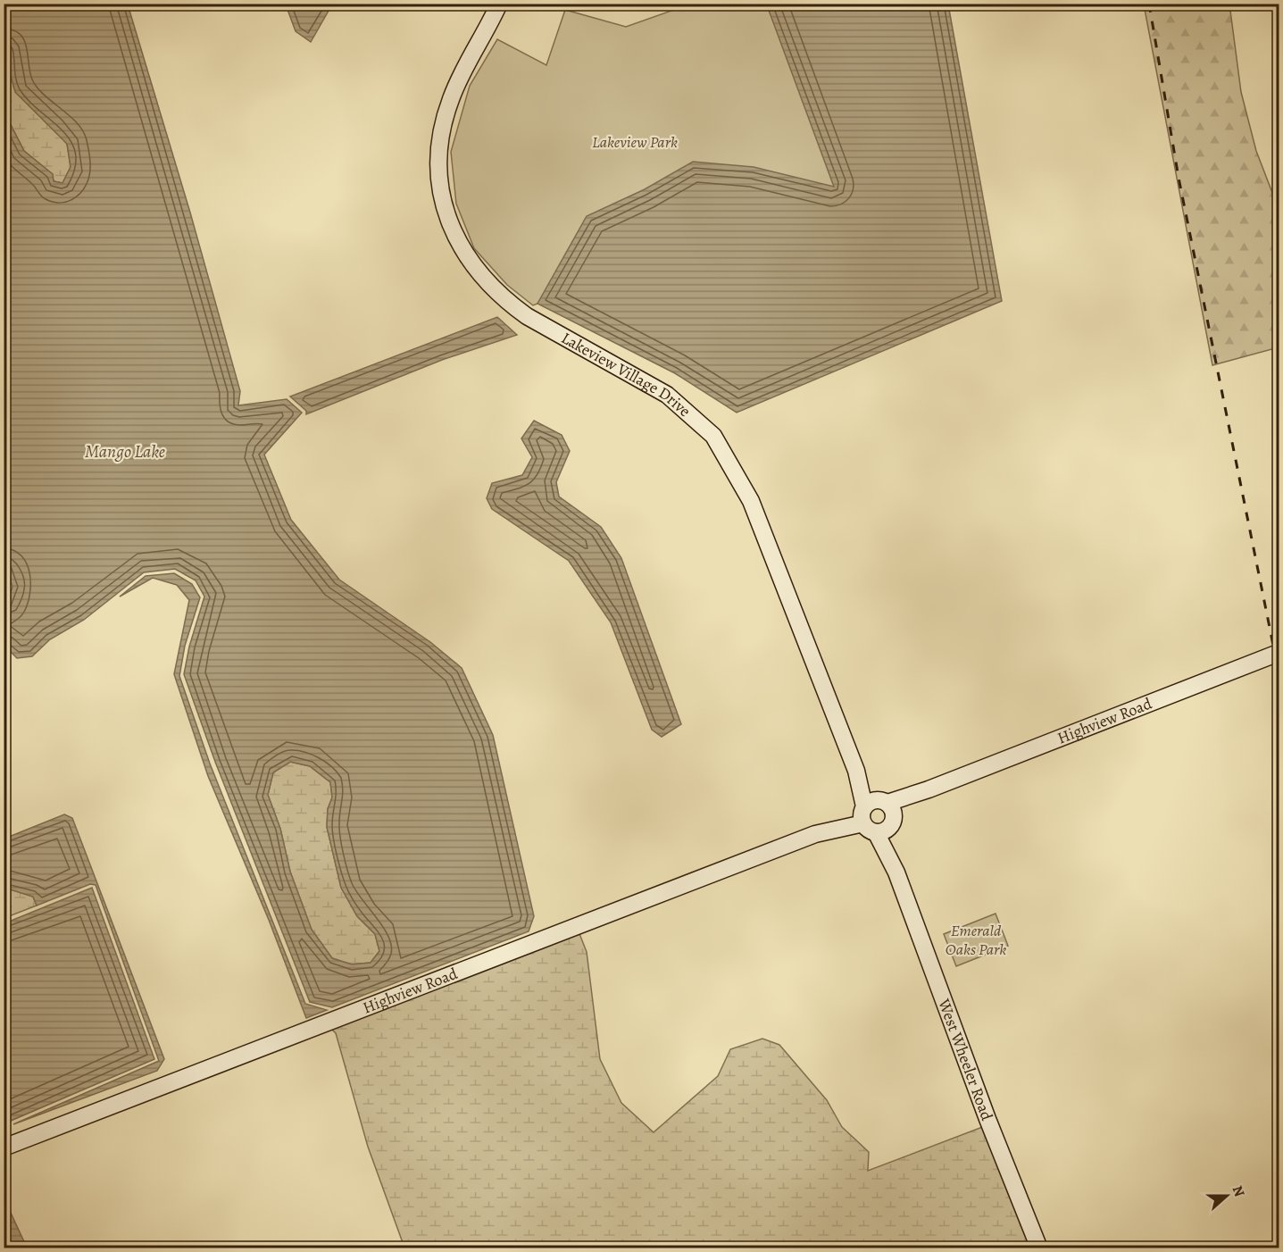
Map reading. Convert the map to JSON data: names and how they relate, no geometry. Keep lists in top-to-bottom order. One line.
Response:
{"streets":{"street":["Lakeview Village Drive","Highview Road","West Wheeler Road"]},"crossings":[["Lakeview Village Drive","Highview Road"],["Lakeview Village Drive","West Wheeler Road"],["Highview Road","West Wheeler Road"]],"water":["Mango Lake"],"parks":["Lakeview Park","Emerald Oaks Park"],"north":"right"}
